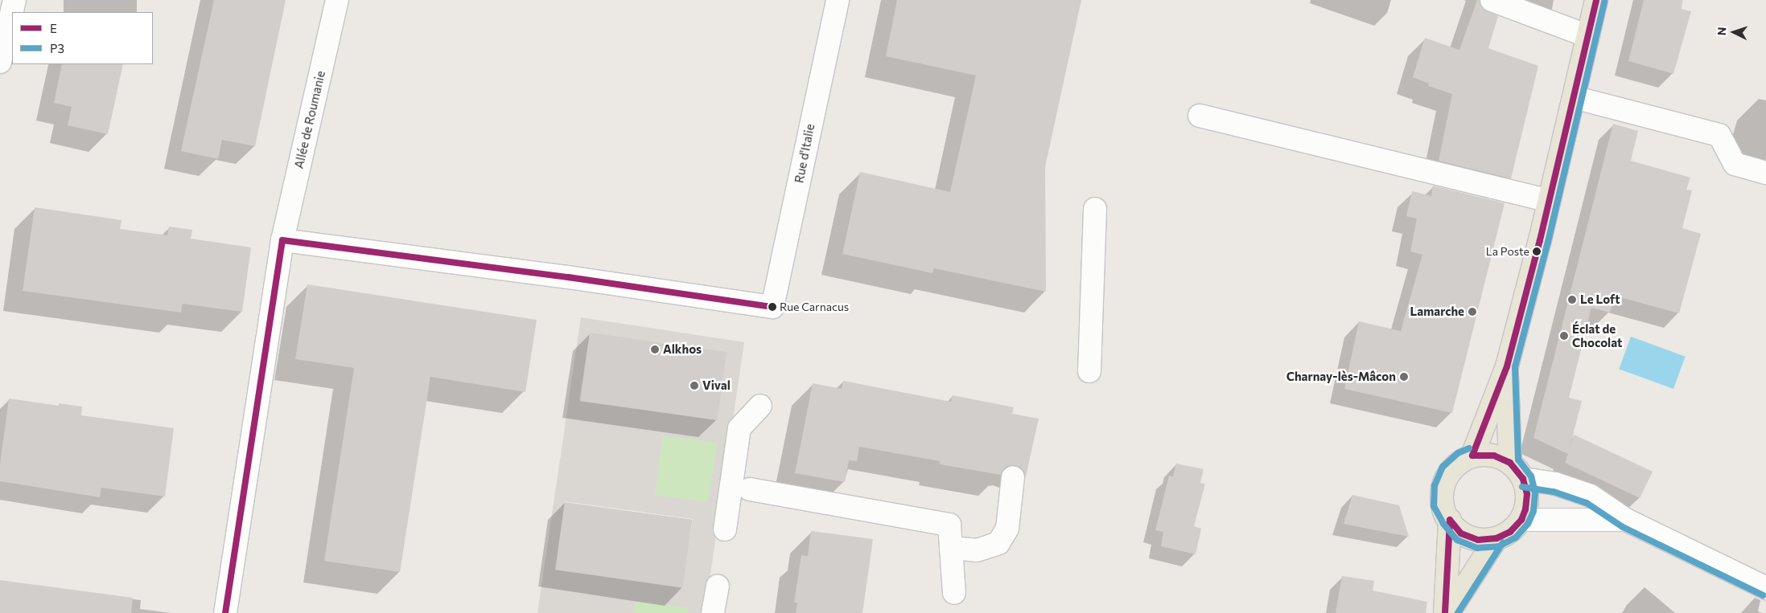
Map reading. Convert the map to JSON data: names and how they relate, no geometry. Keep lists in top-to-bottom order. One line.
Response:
{"streets":{"street":["Allée de Roumanie","Rue d'Italie"]},"crossings":[["Allée de Roumanie","Rue d'Italie"]],"places":["La Poste","Le Loft","Rue Carnacus","Lamarche","Éclat de Chocolat","Alkhos","Charnay-lès-Mâcon","Vival"],"lines":["transit line E","transit line P3"],"legend":["E","P3"],"north":"left"}
